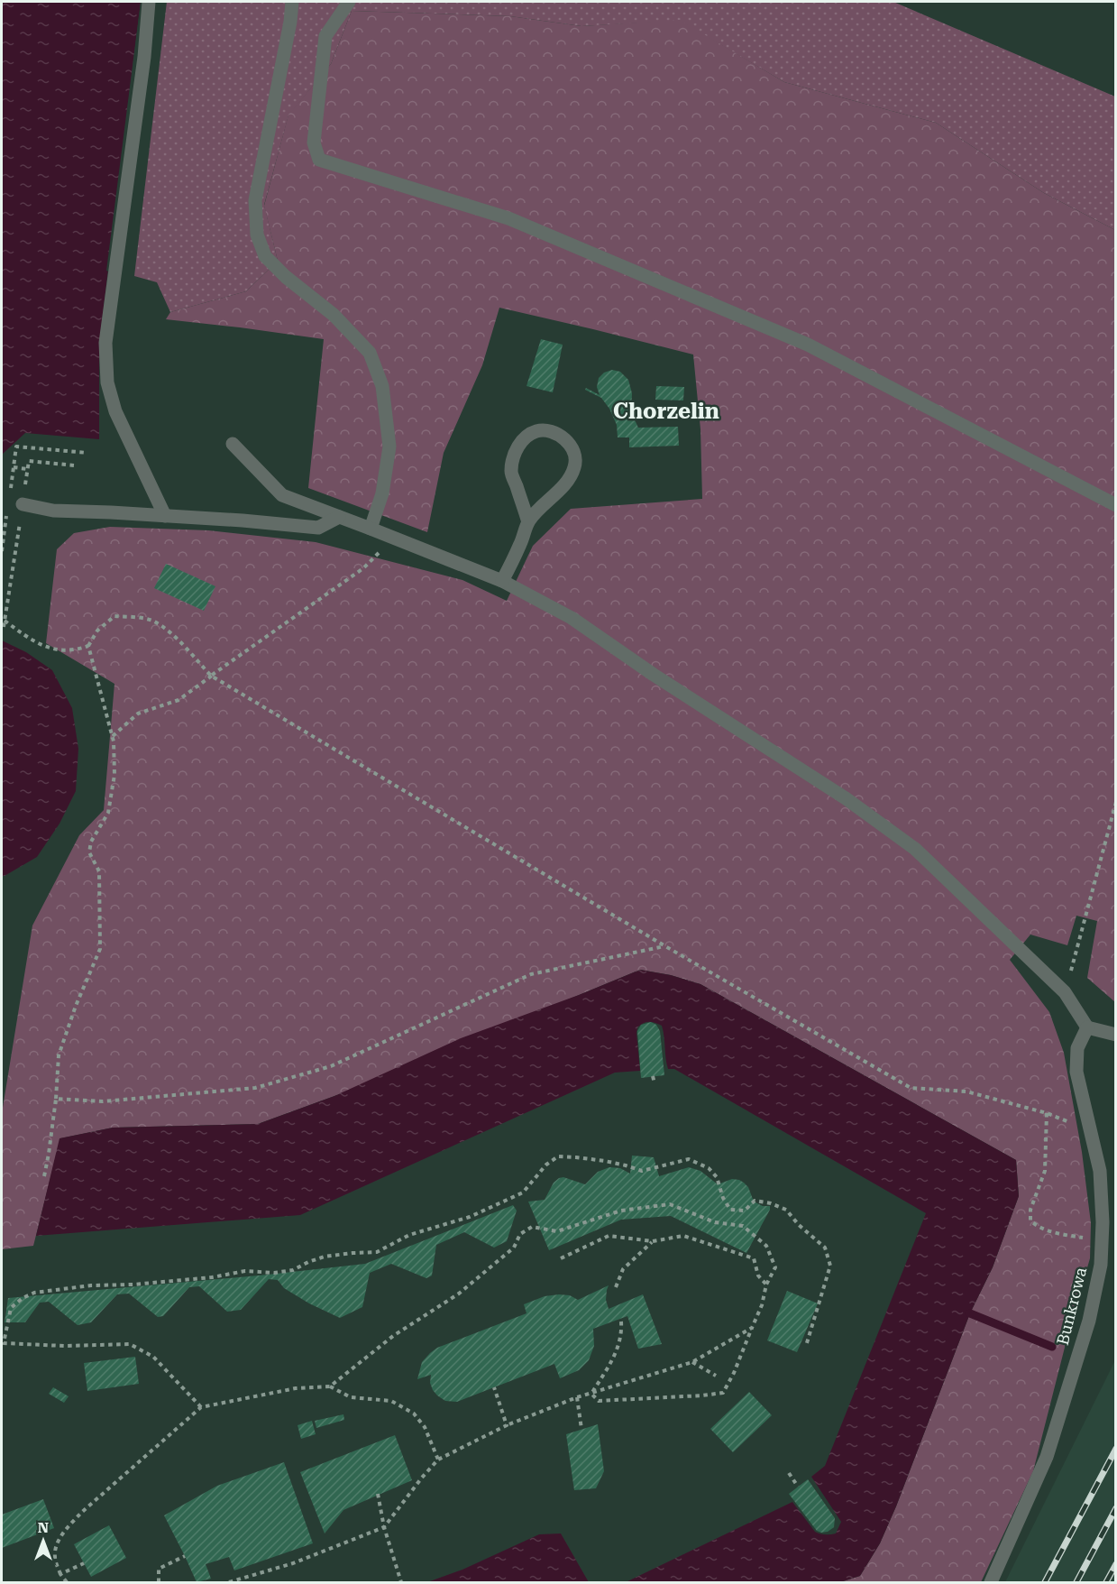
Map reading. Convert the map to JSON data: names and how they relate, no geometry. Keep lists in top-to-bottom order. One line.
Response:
{"streets":{"street":["Bunkrowa"]},"districts":["Chorzelin"],"north":"top"}
